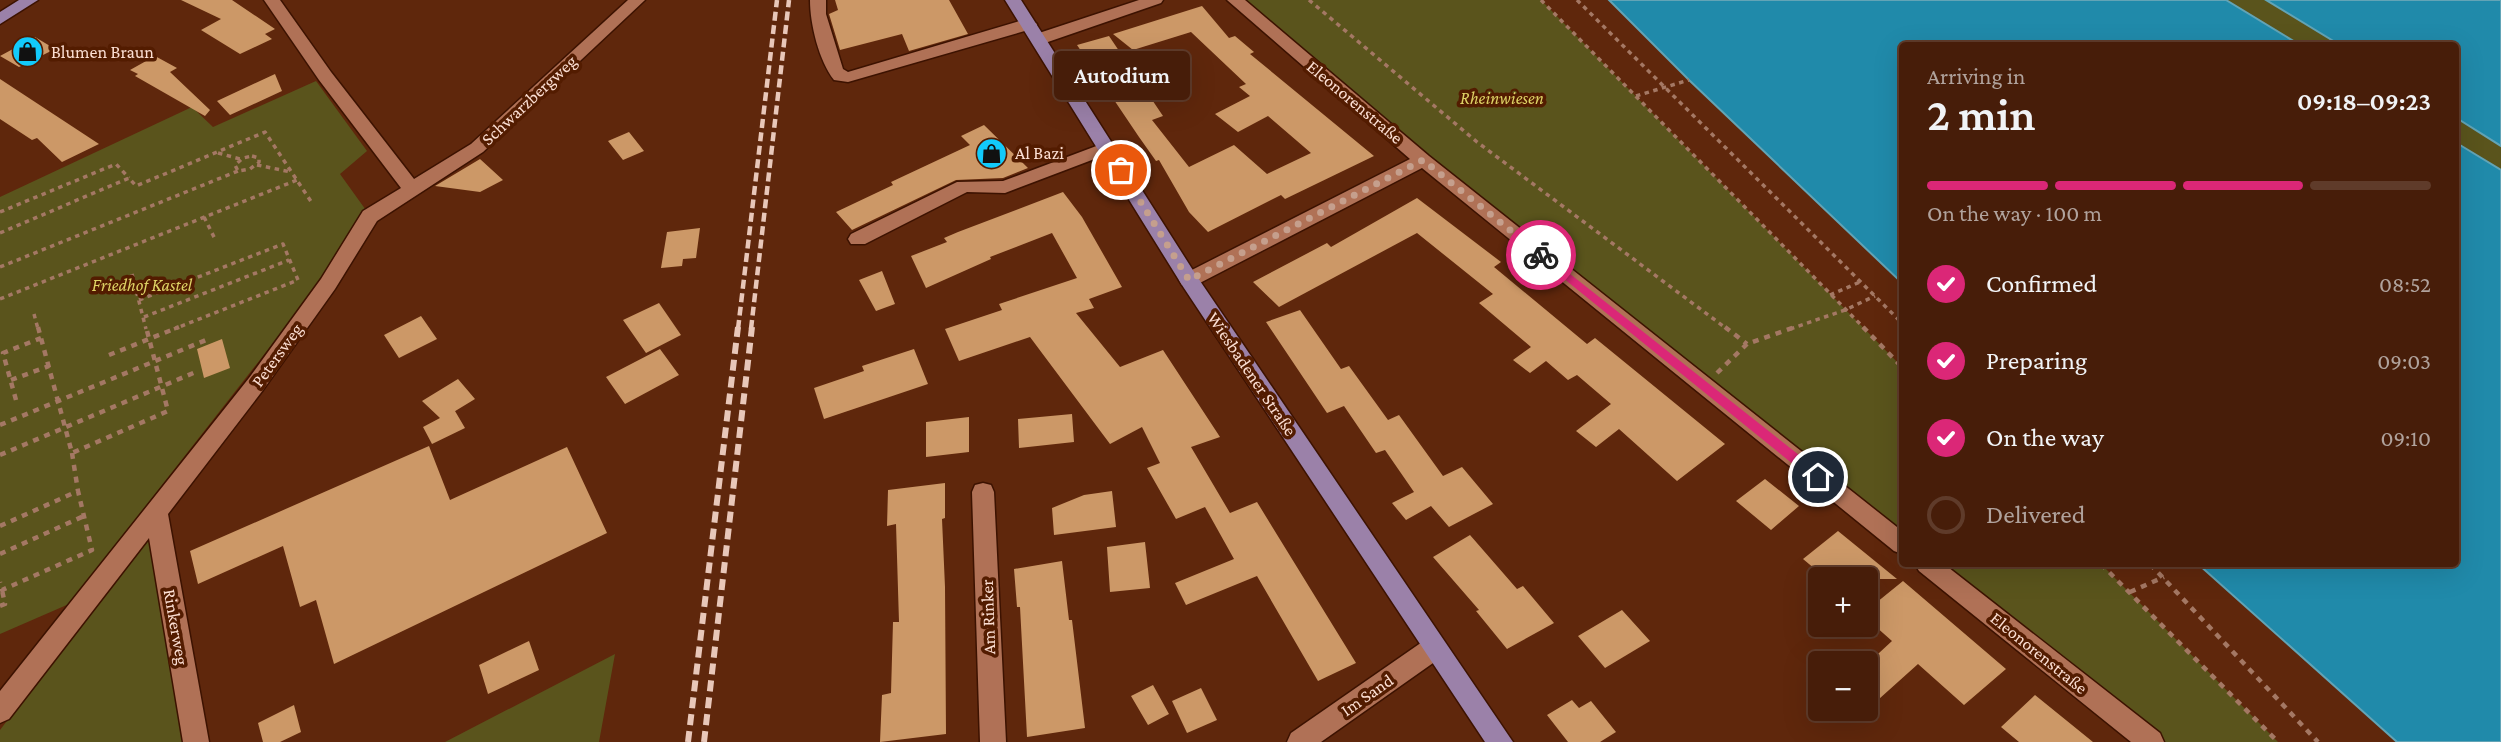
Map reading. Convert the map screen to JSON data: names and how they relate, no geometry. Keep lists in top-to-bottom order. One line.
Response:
{"streets":{"main road":["Wiesbadener Straße"],"street":["Schwarzbergweg","Eleonorenstraße","Petersweg","Am Rinker","Rinkerweg","Im Sand"]},"crossings":[["Schwarzbergweg","Petersweg"],["Petersweg","Rinkerweg"],["Wiesbadener Straße","Im Sand"]],"parks":["Rheinwiesen","Friedhof Kastel"],"places":{"shop":["Blumen Braun","Al Bazi"],"other":["Autodium"]},"page":{"heading":["2 min","Arriving in","09:18–09:23"],"bubble":"Autodium","bar":"On the way · 100 m","list":[["Confirmed","08:52"],["Preparing","09:03"],["On the way","09:10"],"Delivered"],"map_buttons":["+","−"]}}
